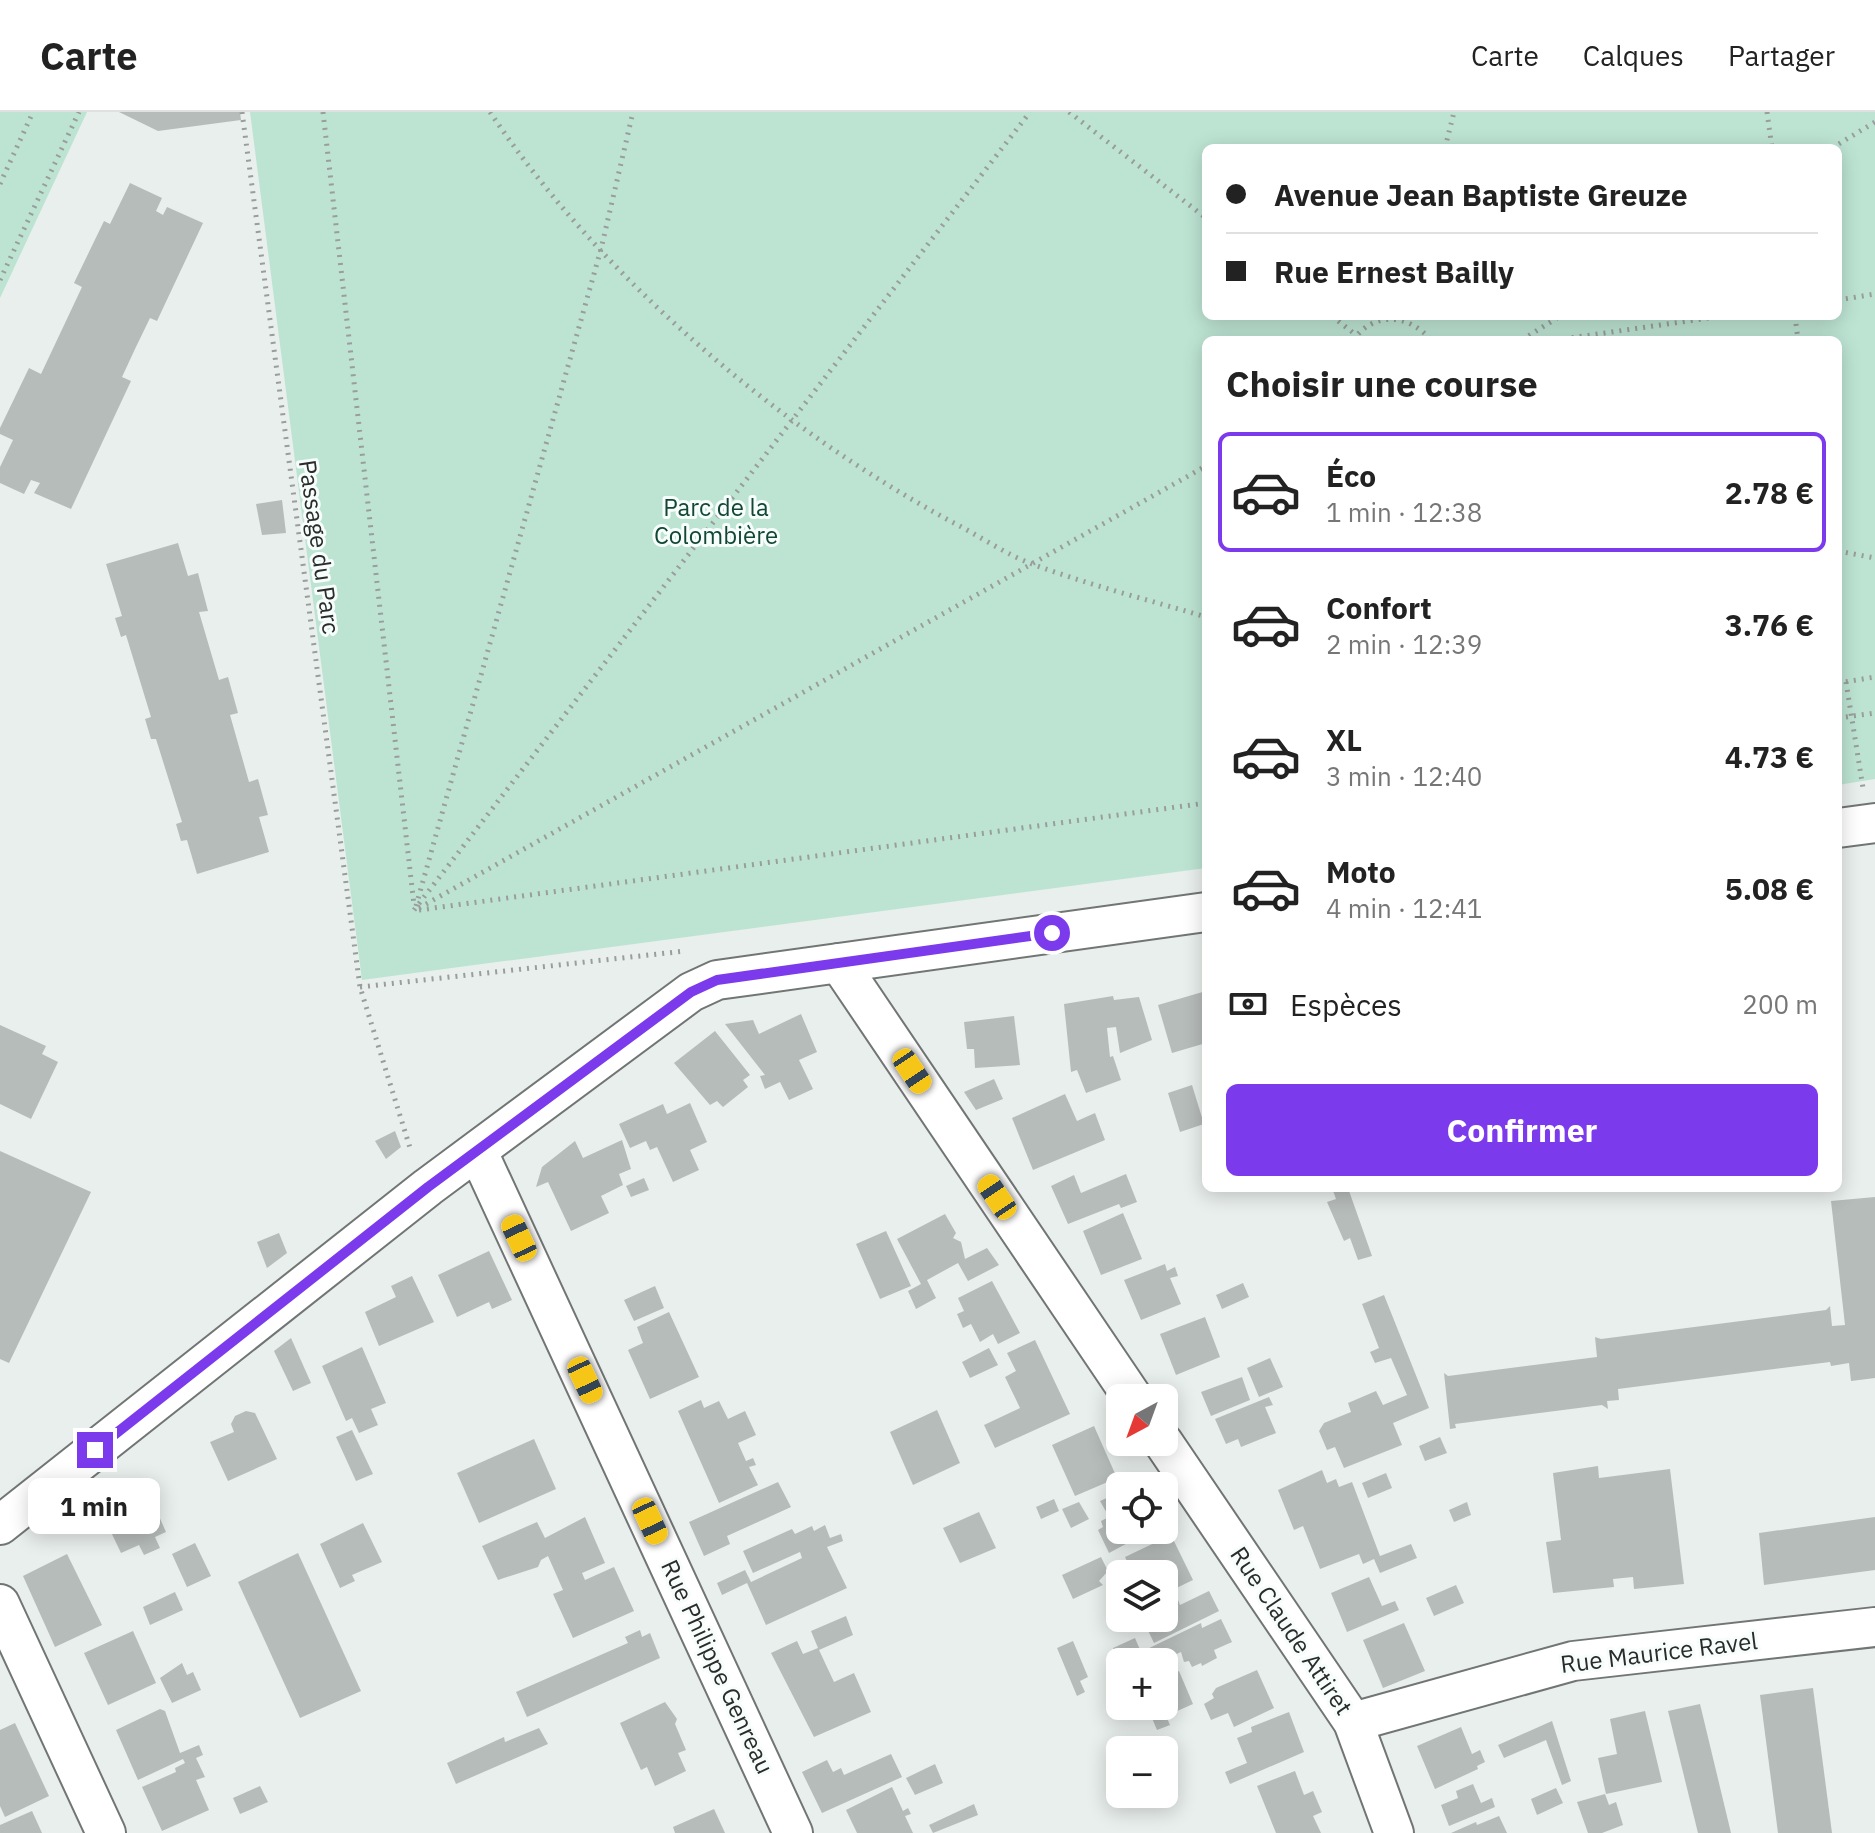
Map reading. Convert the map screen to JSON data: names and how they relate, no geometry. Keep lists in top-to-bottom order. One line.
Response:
{"streets":{"street":["Rue Claude Attiret","Rue Maurice Ravel","Rue Philippe Genreau"],"path":["Passage du Parc"]},"crossings":[["Rue Claude Attiret","Rue Maurice Ravel"]],"parks":["Parc de la Colombière"],"north":"bottom left","page":{"header":"Carte","nav":["Carte","Calques","Partager"],"banner":["Avenue Jean Baptiste Greuze","Rue Ernest Bailly"],"heading":"Choisir une course","list":[{"name":"Éco","note":"1 min · 12:38","value":"2.78 €"},{"name":"Confort","note":"2 min · 12:39","value":"3.76 €"},{"name":"XL","note":"3 min · 12:40","value":"4.73 €"},{"name":"Moto","note":"4 min · 12:41","value":"5.08 €"}],"pay":["Espèces","200 m"],"buttons":"Confirmer","map_buttons":["+","−"],"bubble":"1 min"}}
